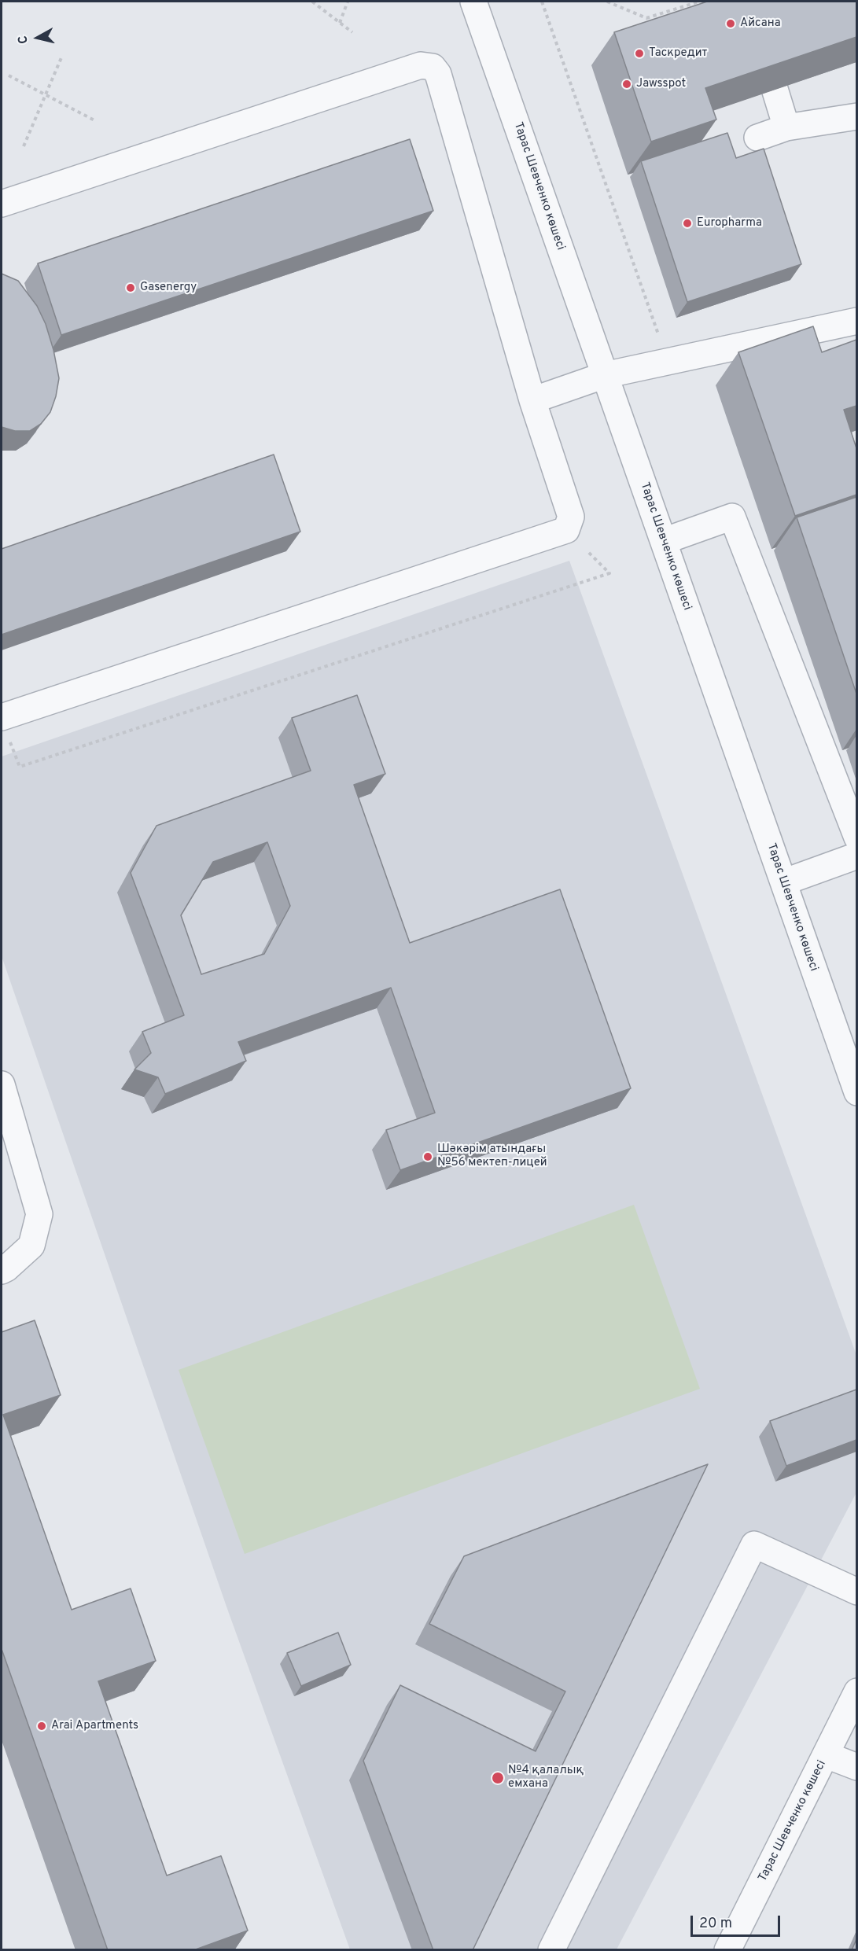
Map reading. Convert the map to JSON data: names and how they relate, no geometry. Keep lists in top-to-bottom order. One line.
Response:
{"streets":{"street":["Тарас Шевченко көшесі"]},"places":["Айсана","Таскредит","Jawsspot","Europharma","Gasenergy","Шәкәрім атындағы №56 мектеп-лицей","Arai Apartments","№4 қалалық емхана"],"scale_bar":"20 m","north":"left"}
